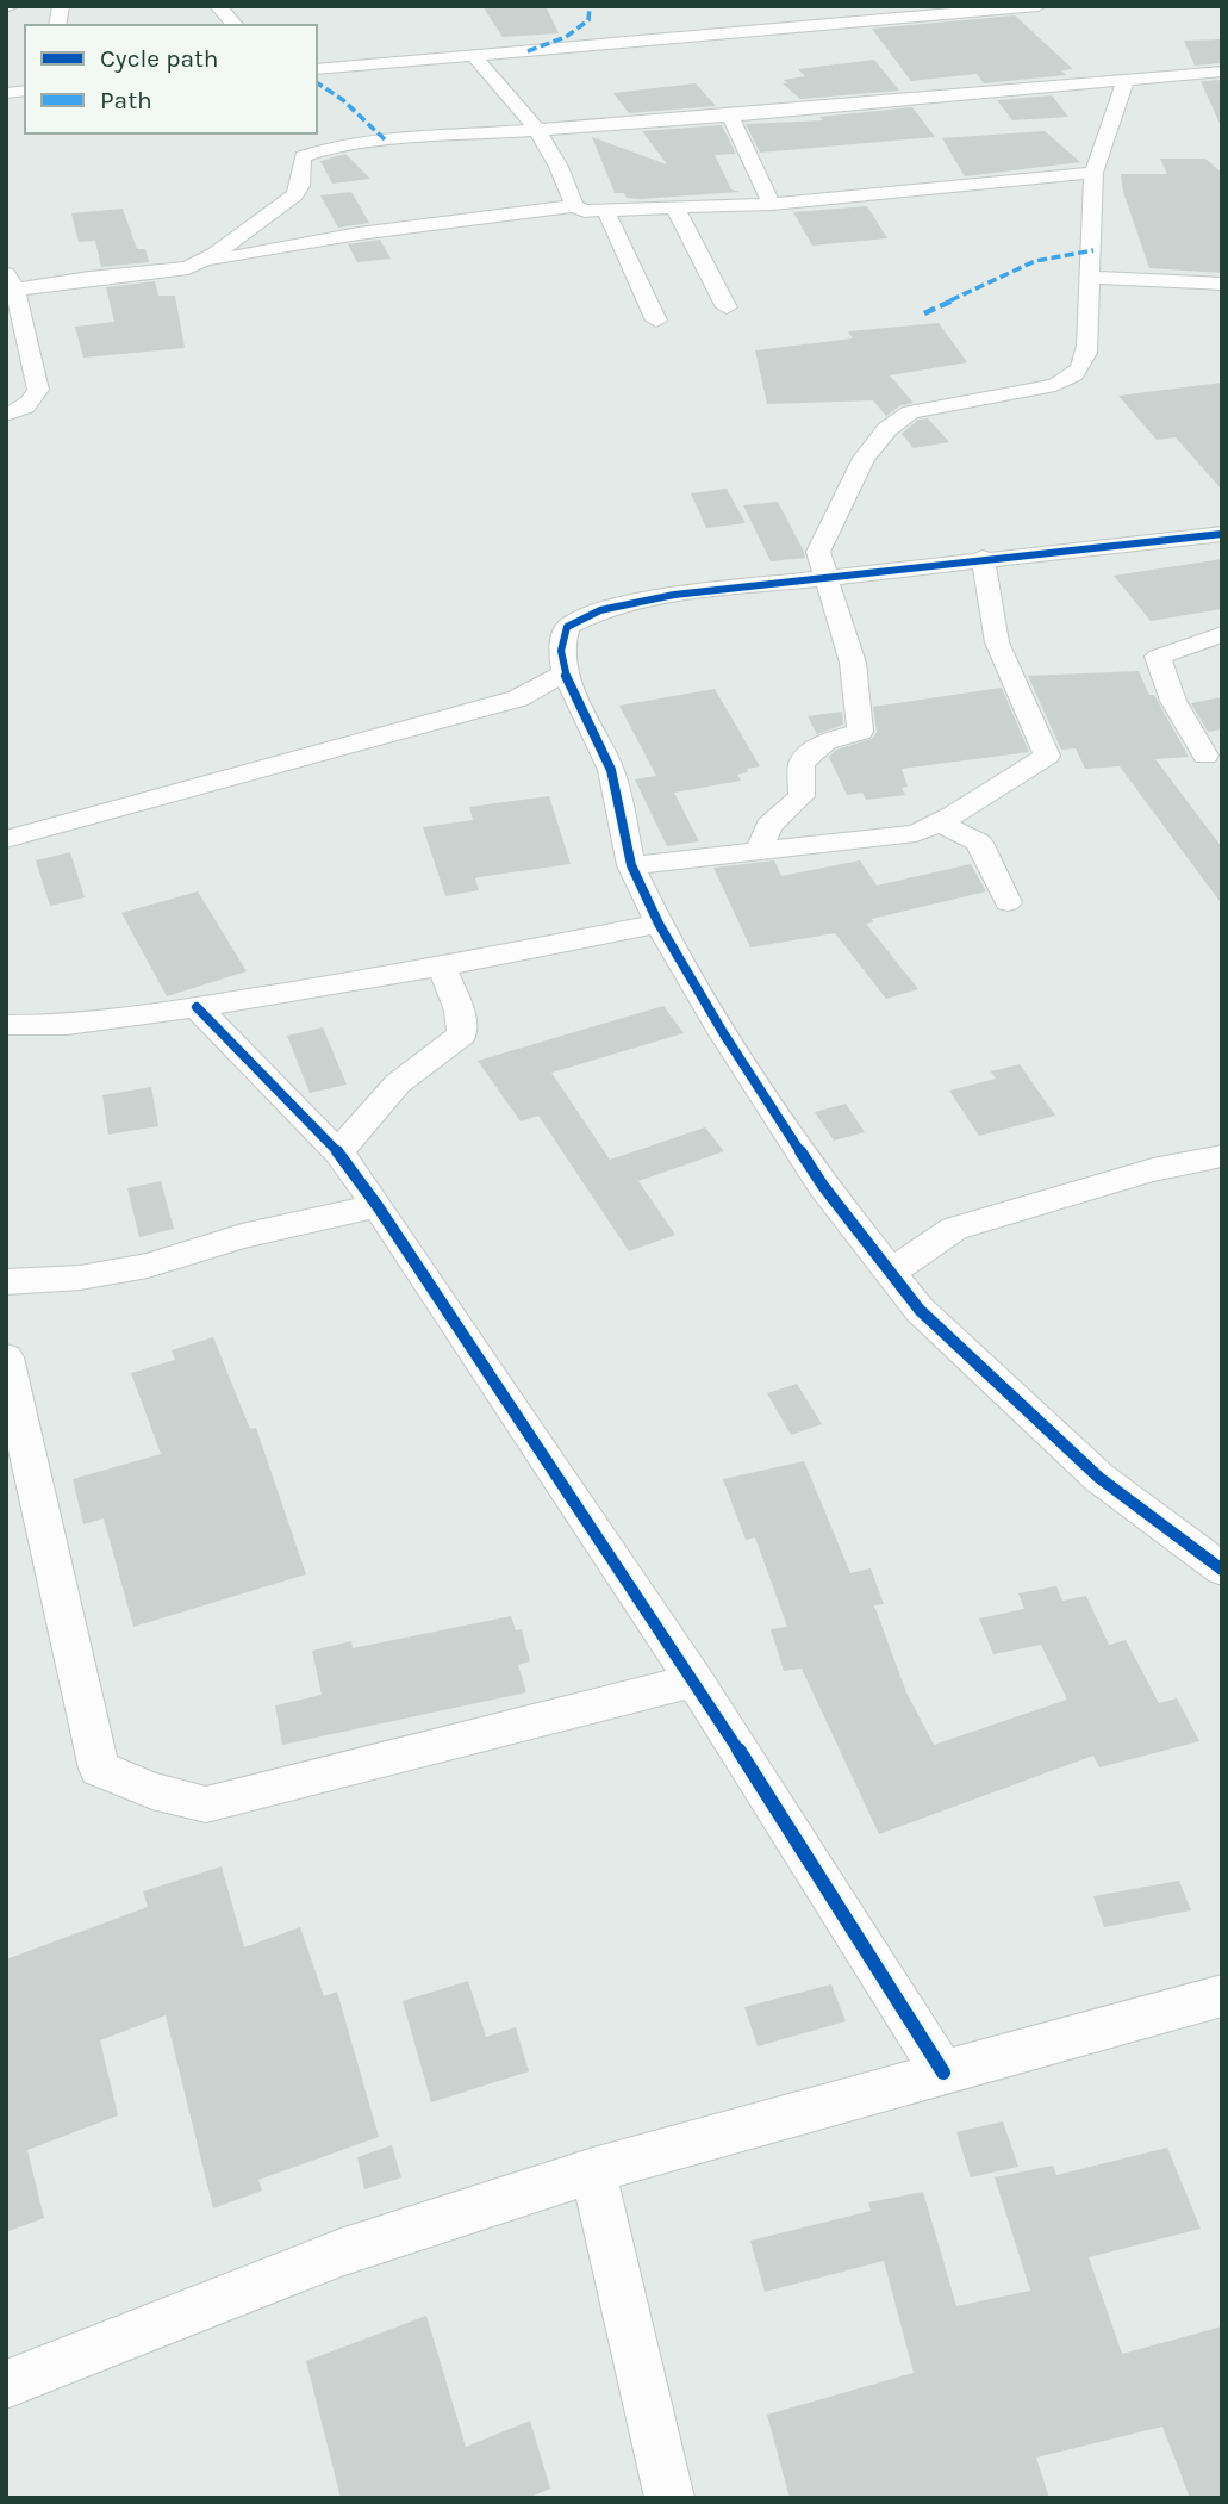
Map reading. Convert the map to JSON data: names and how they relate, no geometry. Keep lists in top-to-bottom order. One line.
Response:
{"legend":["Cycle path","Path"]}
